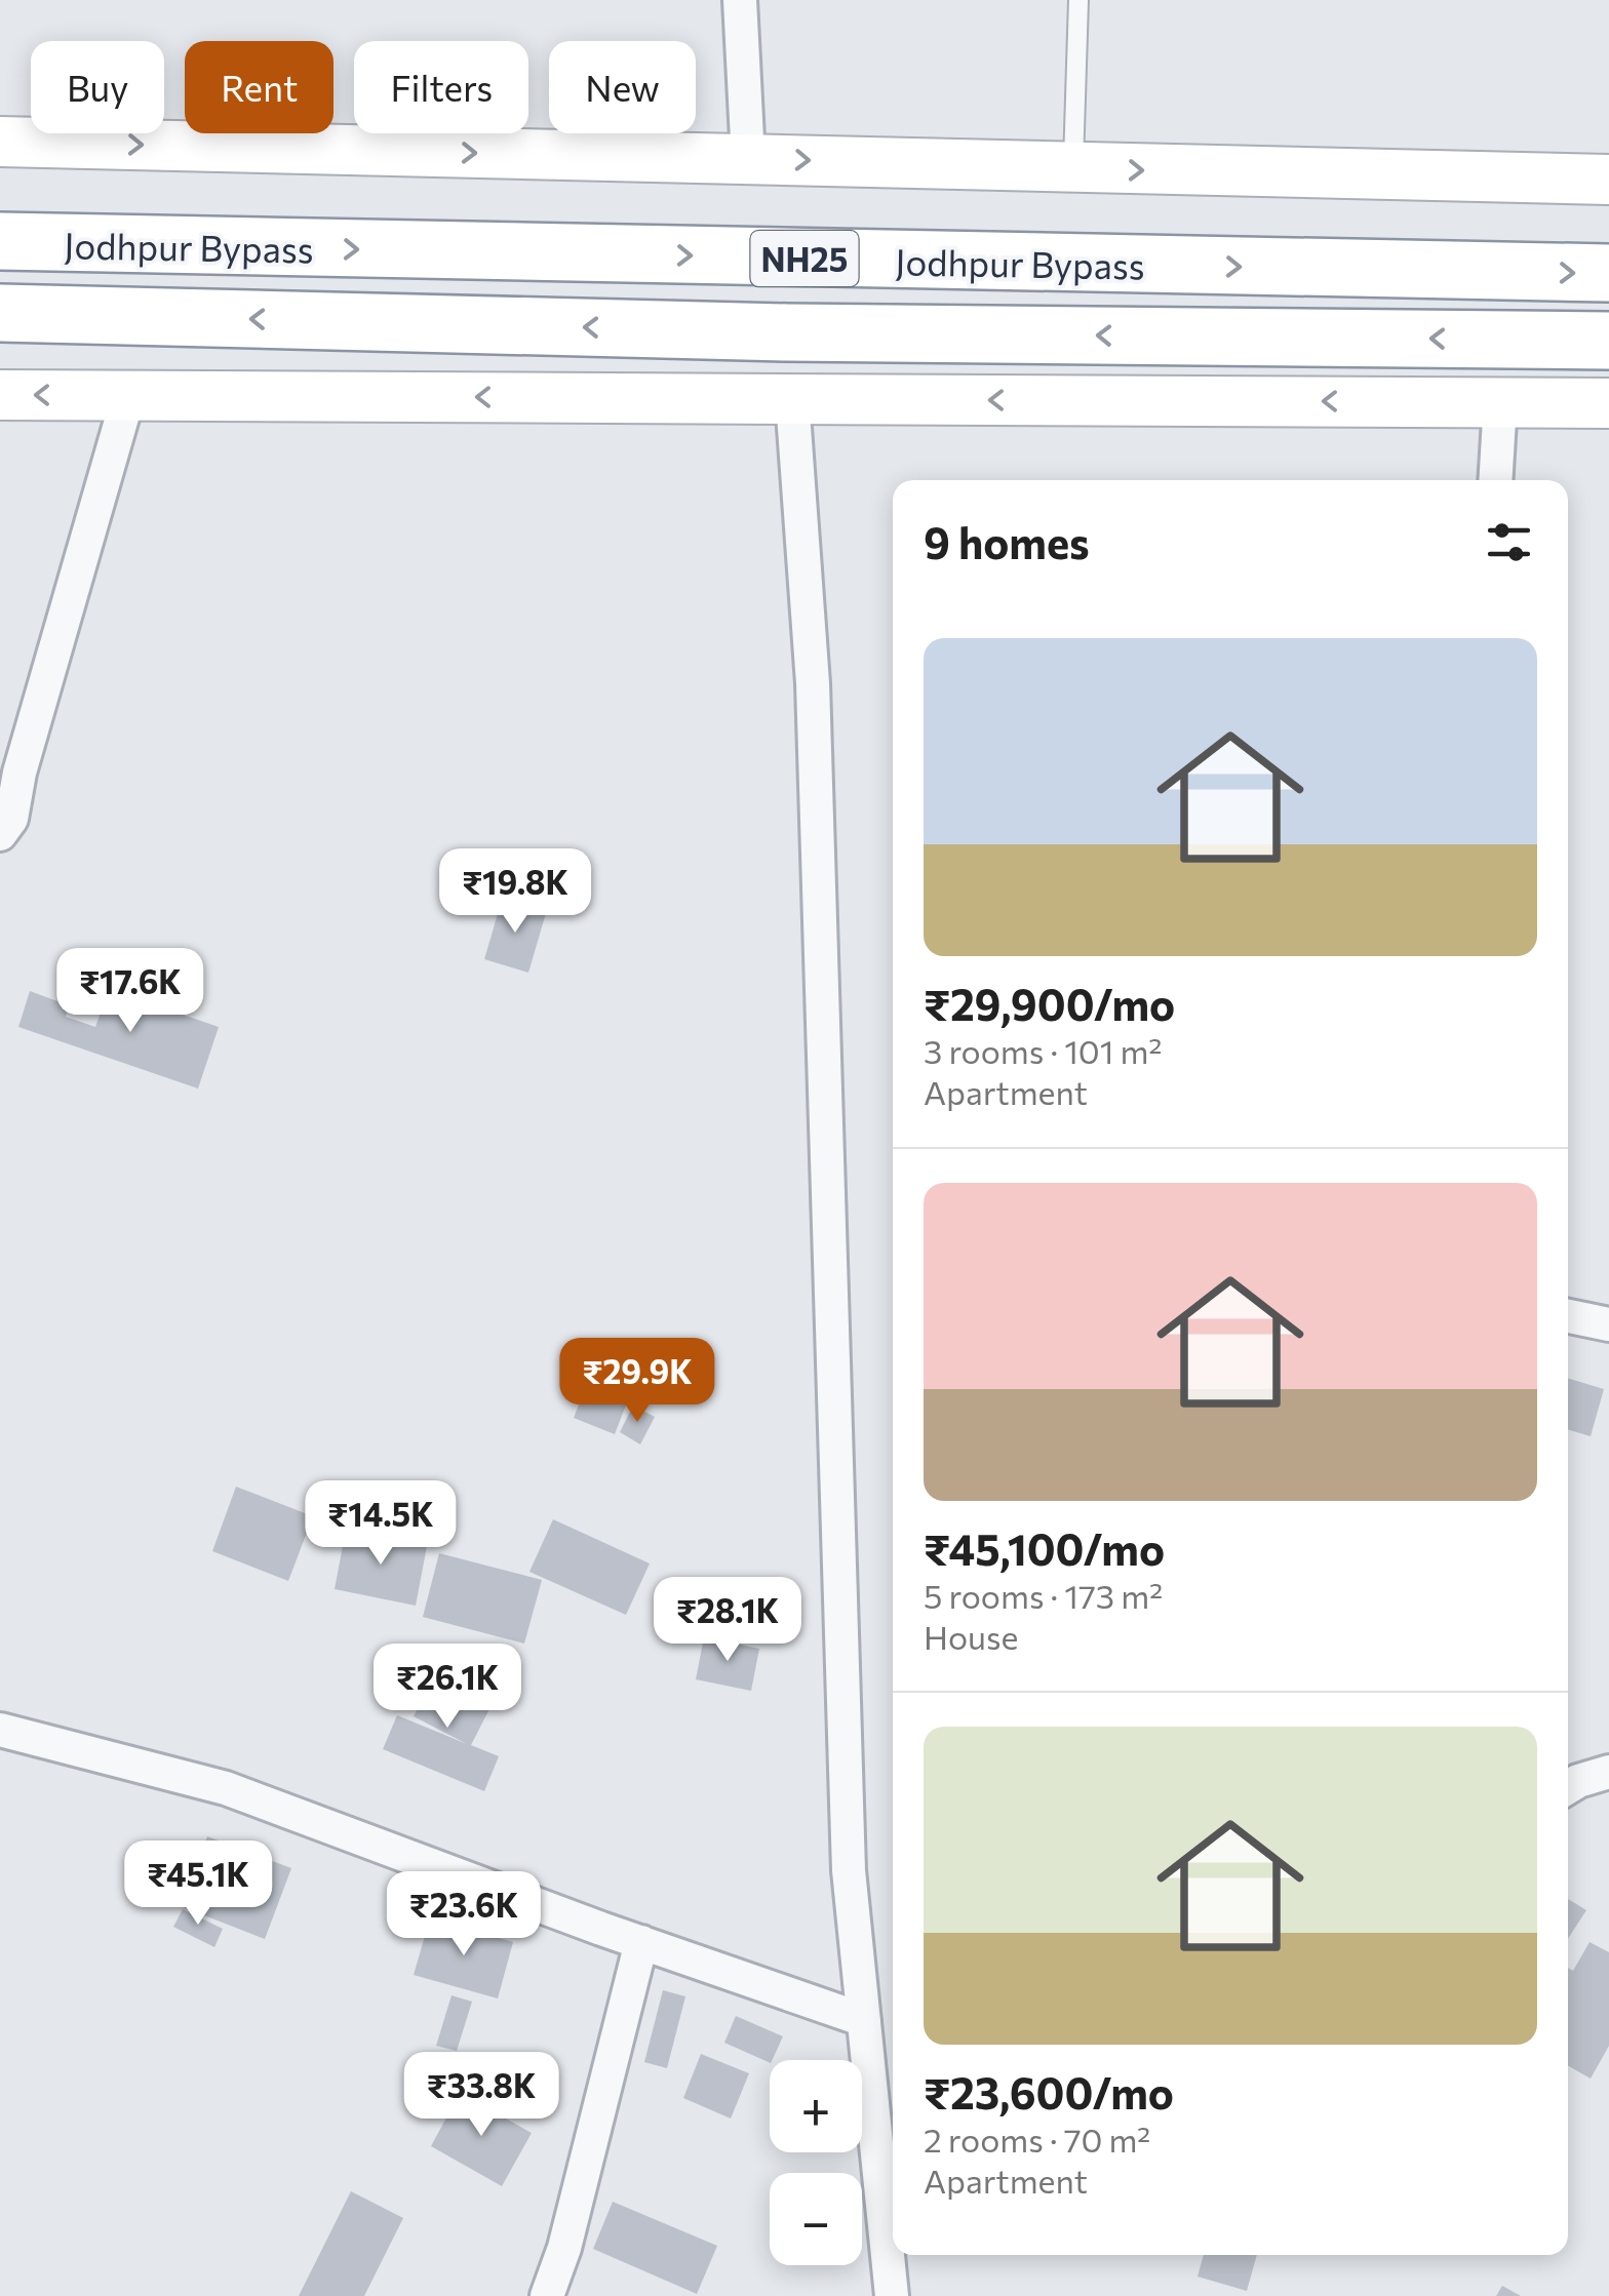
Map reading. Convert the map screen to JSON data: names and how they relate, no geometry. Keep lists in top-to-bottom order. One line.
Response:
{"streets":{"highway":["Jodhpur Bypass","NH25"]},"page":{"chip":["Buy","Rent","Filters","New"],"heading":"9 homes","list":[{"name":"₹29,900/mo","note":"3 rooms · 101 m² · Apartment"},{"name":"₹45,100/mo","note":"5 rooms · 173 m² · House"},{"name":"₹23,600/mo","note":"2 rooms · 70 m² · Apartment"}],"price":["₹19.8K","₹17.6K","₹29.9K","₹14.5K","₹28.1K","₹26.1K","₹45.1K","₹23.6K","₹33.8K"],"map_buttons":["+","−"]}}
